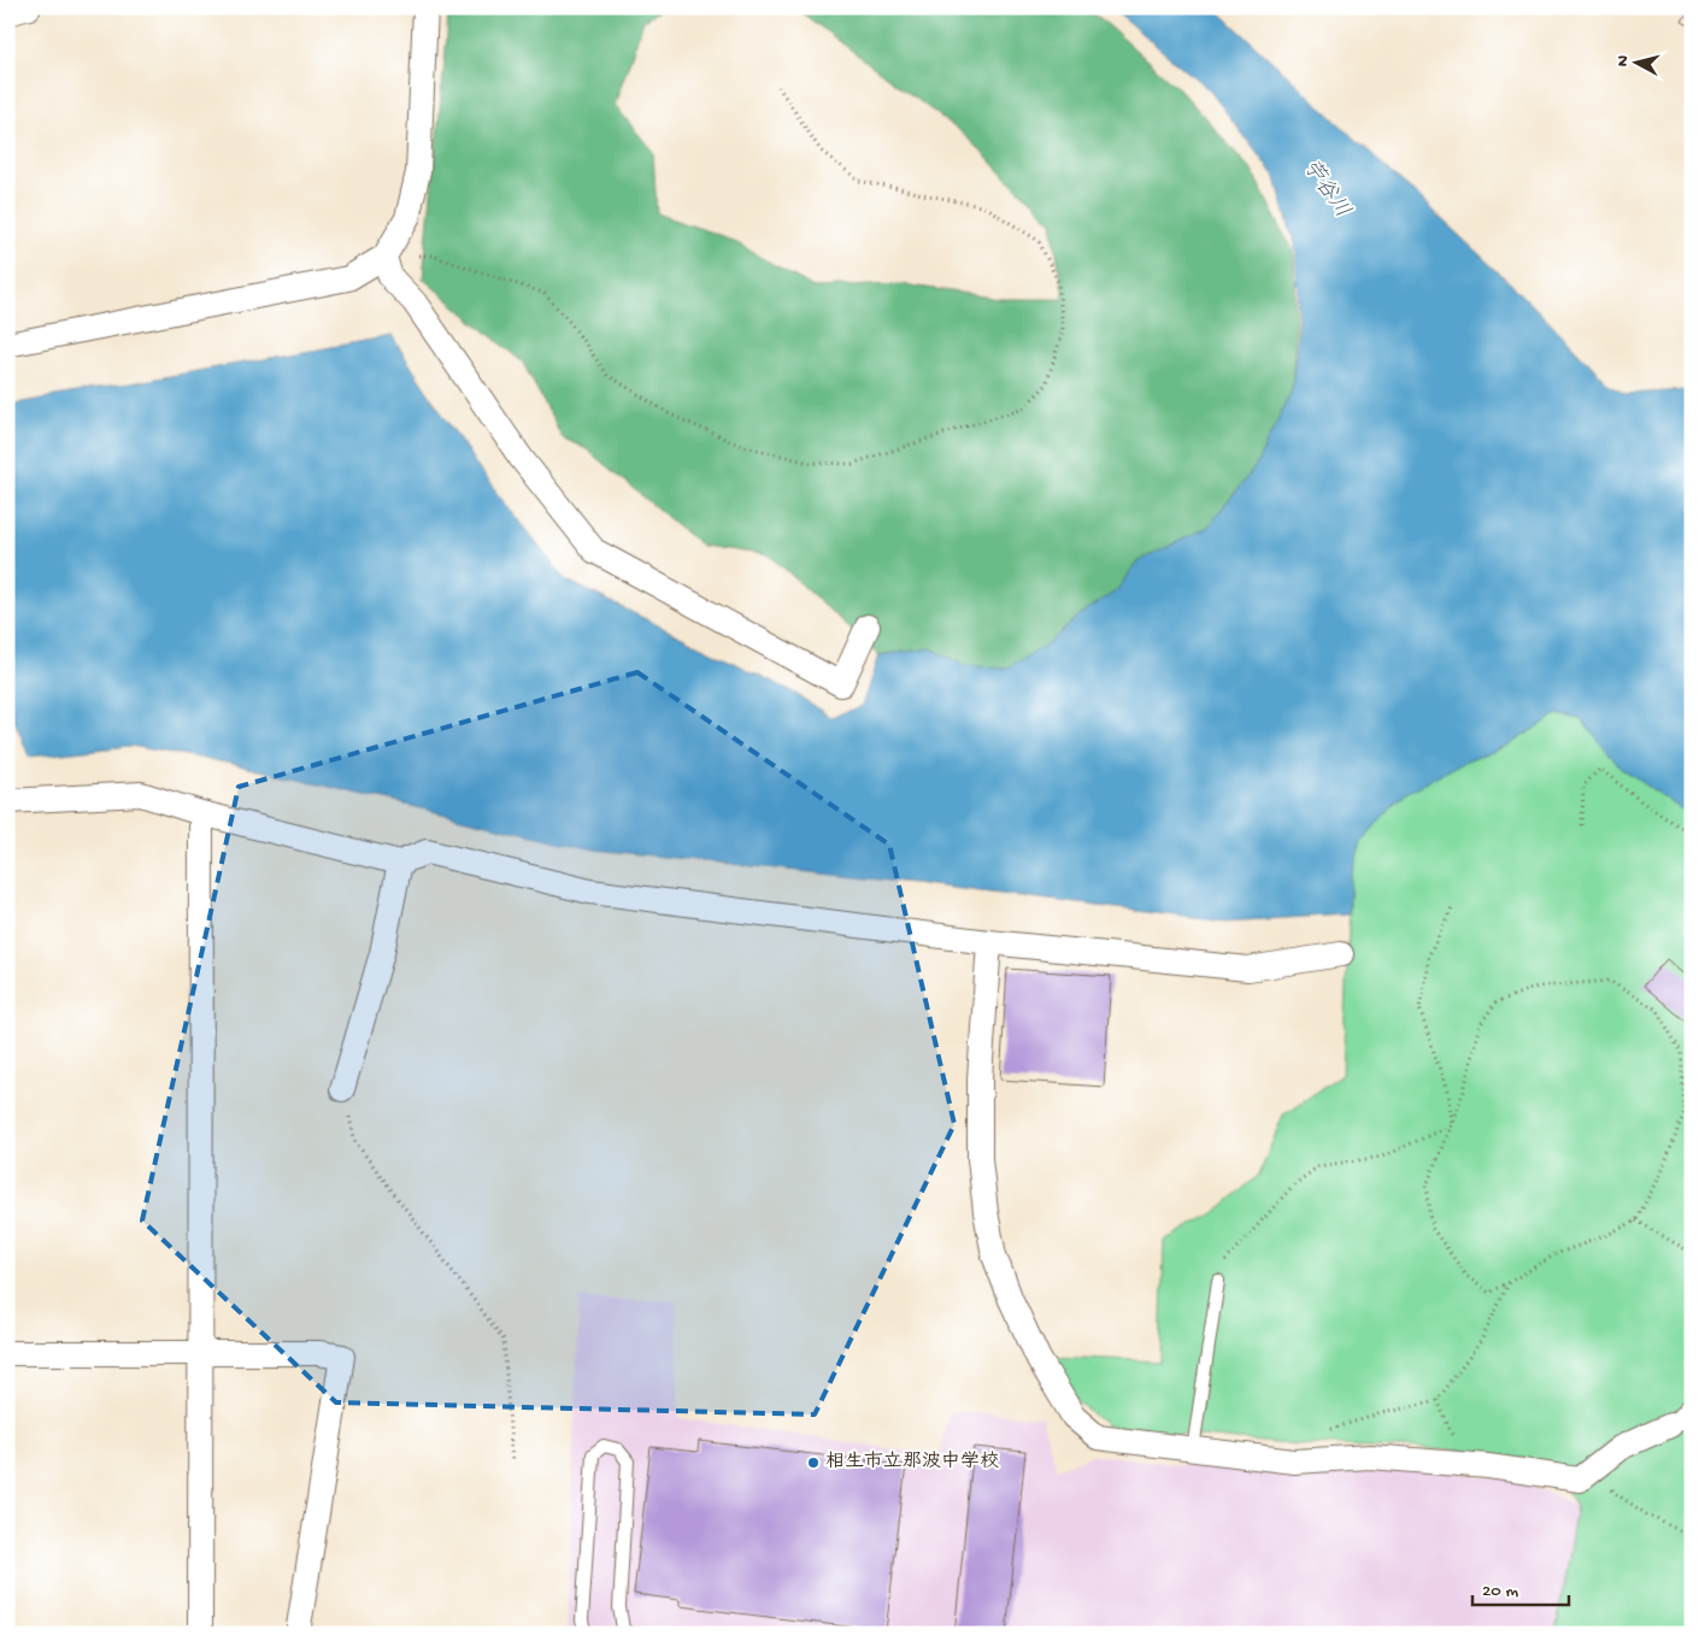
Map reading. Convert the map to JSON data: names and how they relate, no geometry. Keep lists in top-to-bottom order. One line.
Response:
{"water":["苧谷川"],"places":["相生市立那波中学校"],"scale_bar":"20 m","north":"left"}
